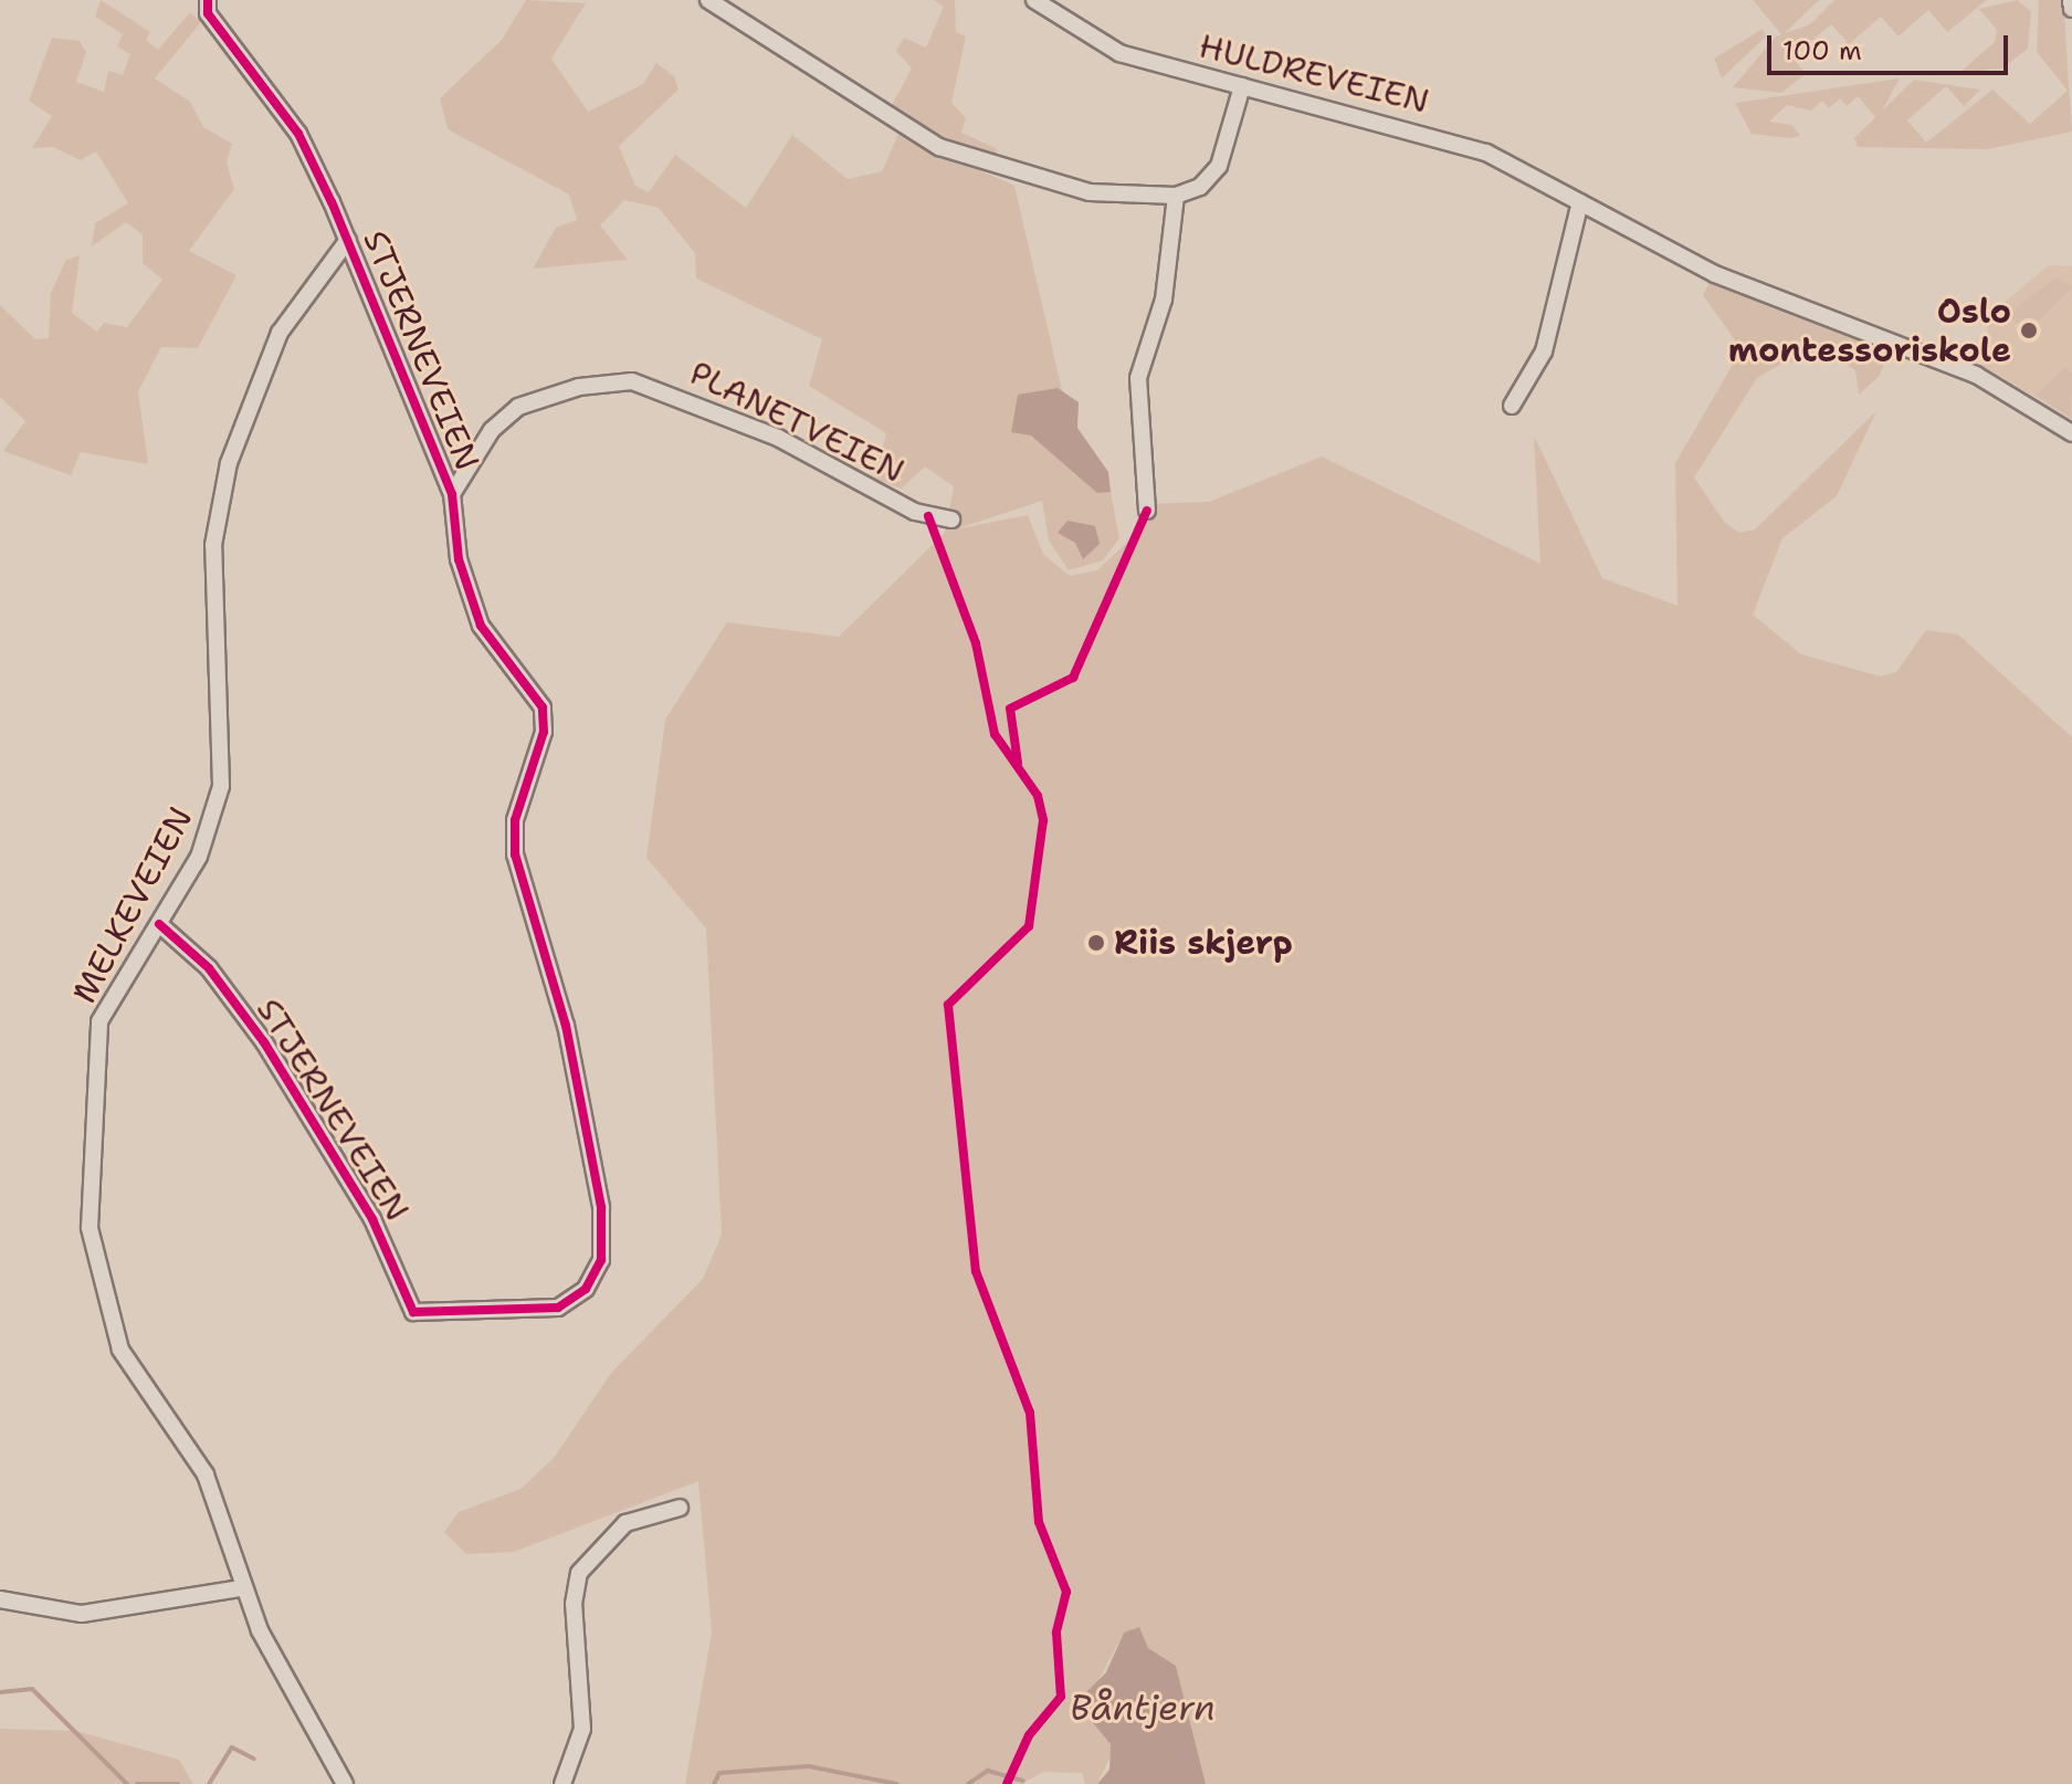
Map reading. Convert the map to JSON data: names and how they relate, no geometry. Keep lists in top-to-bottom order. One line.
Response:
{"streets":{"street":["HULDREVEIEN","STJERNEVEIEN","PLANETVEIEN","MELKEVEIEN"]},"crossings":[["STJERNEVEIEN","PLANETVEIEN"],["STJERNEVEIEN","MELKEVEIEN"]],"water":["Båntjern"],"places":["Oslo montessoriskole","Riis skjerp"],"scale_bar":"100 m"}
